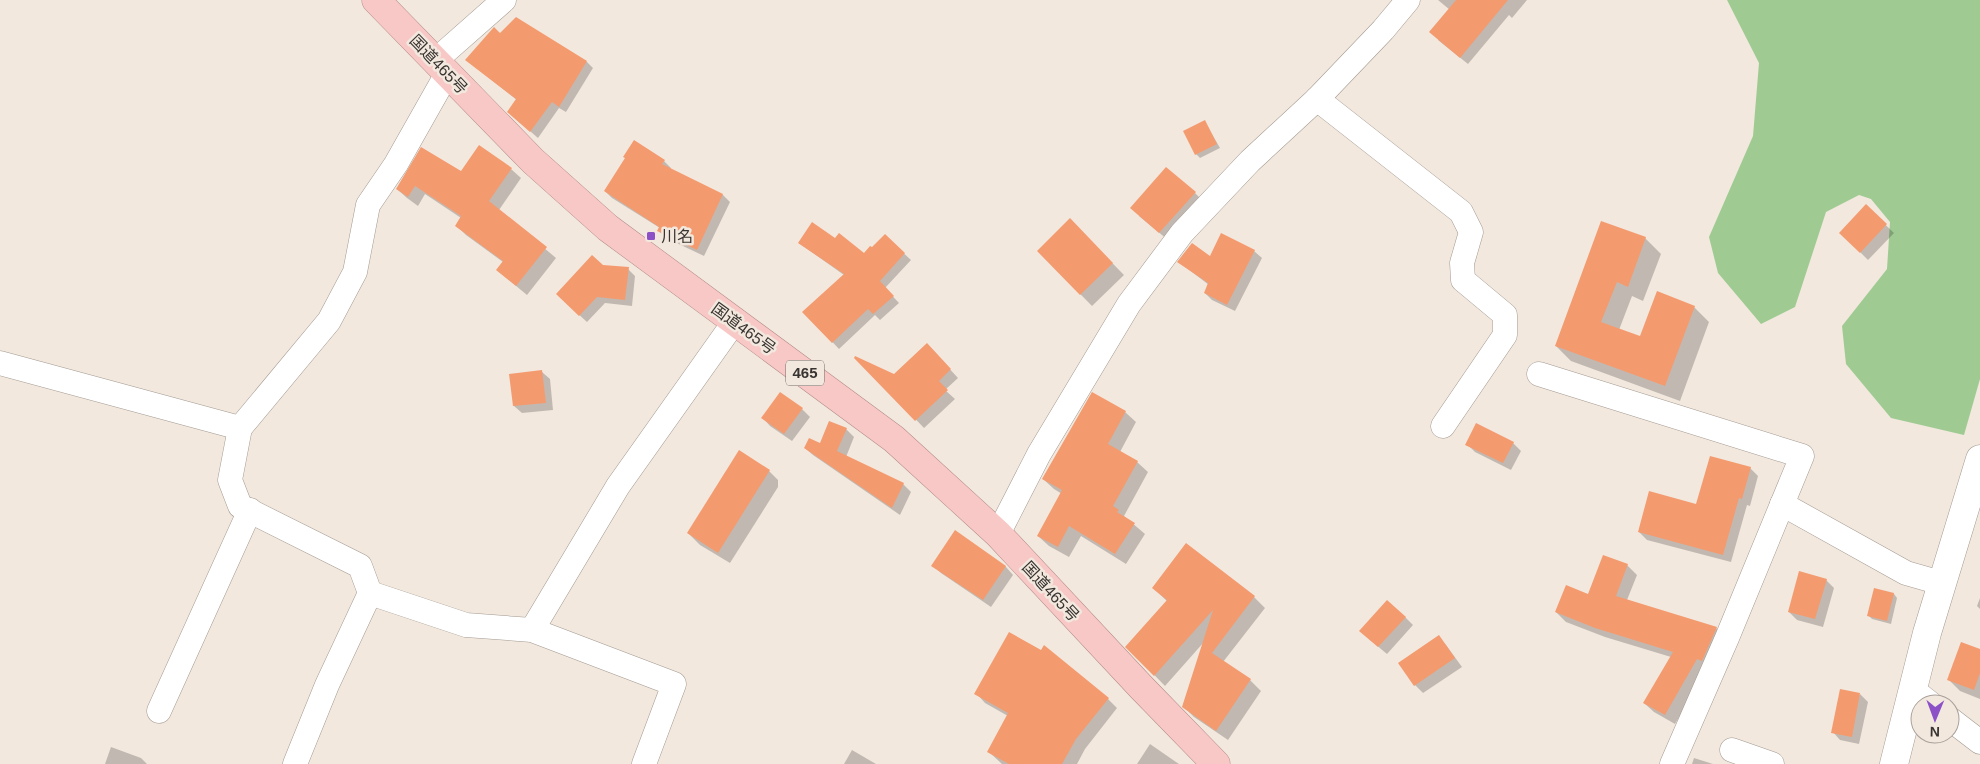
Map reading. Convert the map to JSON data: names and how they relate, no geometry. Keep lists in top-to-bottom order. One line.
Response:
{"streets":{"highway":["国道465号","465"]},"places":{"transit":["川名"]},"north":"bottom"}
